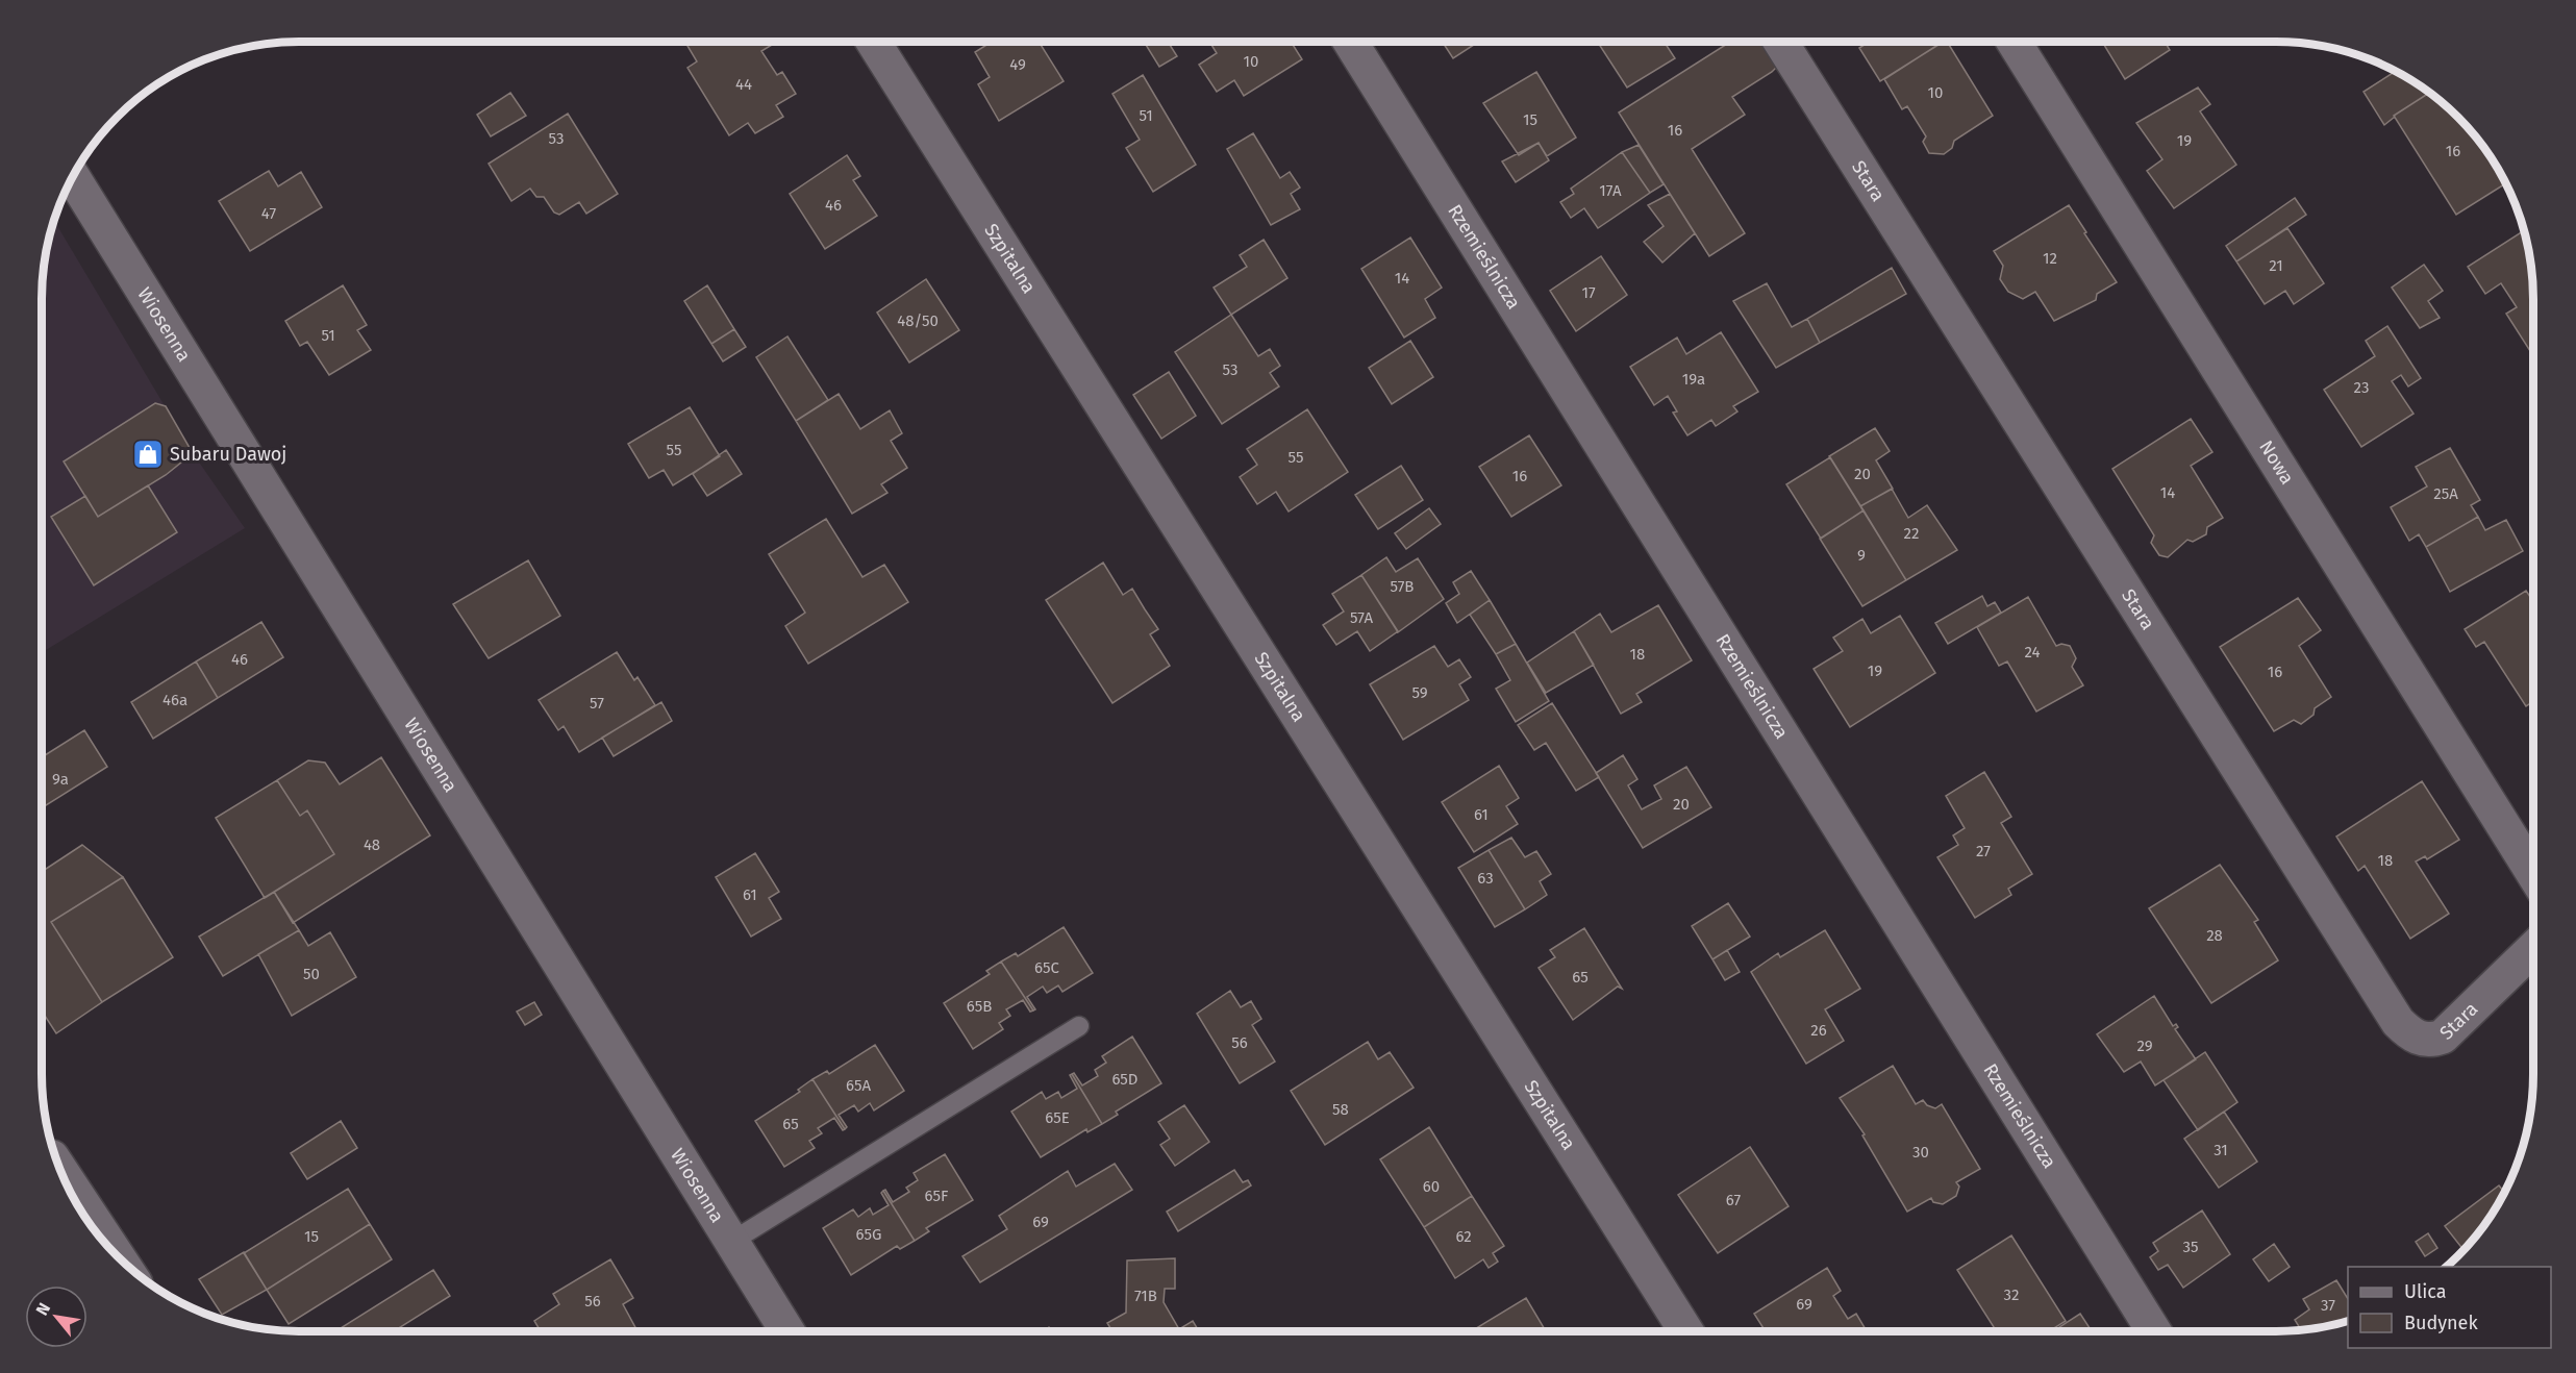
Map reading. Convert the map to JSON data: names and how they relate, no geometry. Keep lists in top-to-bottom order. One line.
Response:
{"streets":{"street":["Stara","Rzemieślnicza","Szpitalna","Wiosenna","Nowa"]},"places":{"shop":["Subaru Dawoj"]},"house_numbers":["10","49","44","10","51","15","16","53","19","16","17A","46","47","12","21","14","17","48/50","51","53","19a","23","55","55","20","16","14","25A","22","9","57B","57A","24","18","46","19","16","59","46a","57","9a","20","61","48","27","18","63","61","28","65C","50","65","65B","26","56","29","65D","65A","58","65E","65","31","30","60","65F","67","69","65G","15","62","35","32","71B","56","69","37"],"legend":["Ulica","Budynek"],"north":"top left"}
